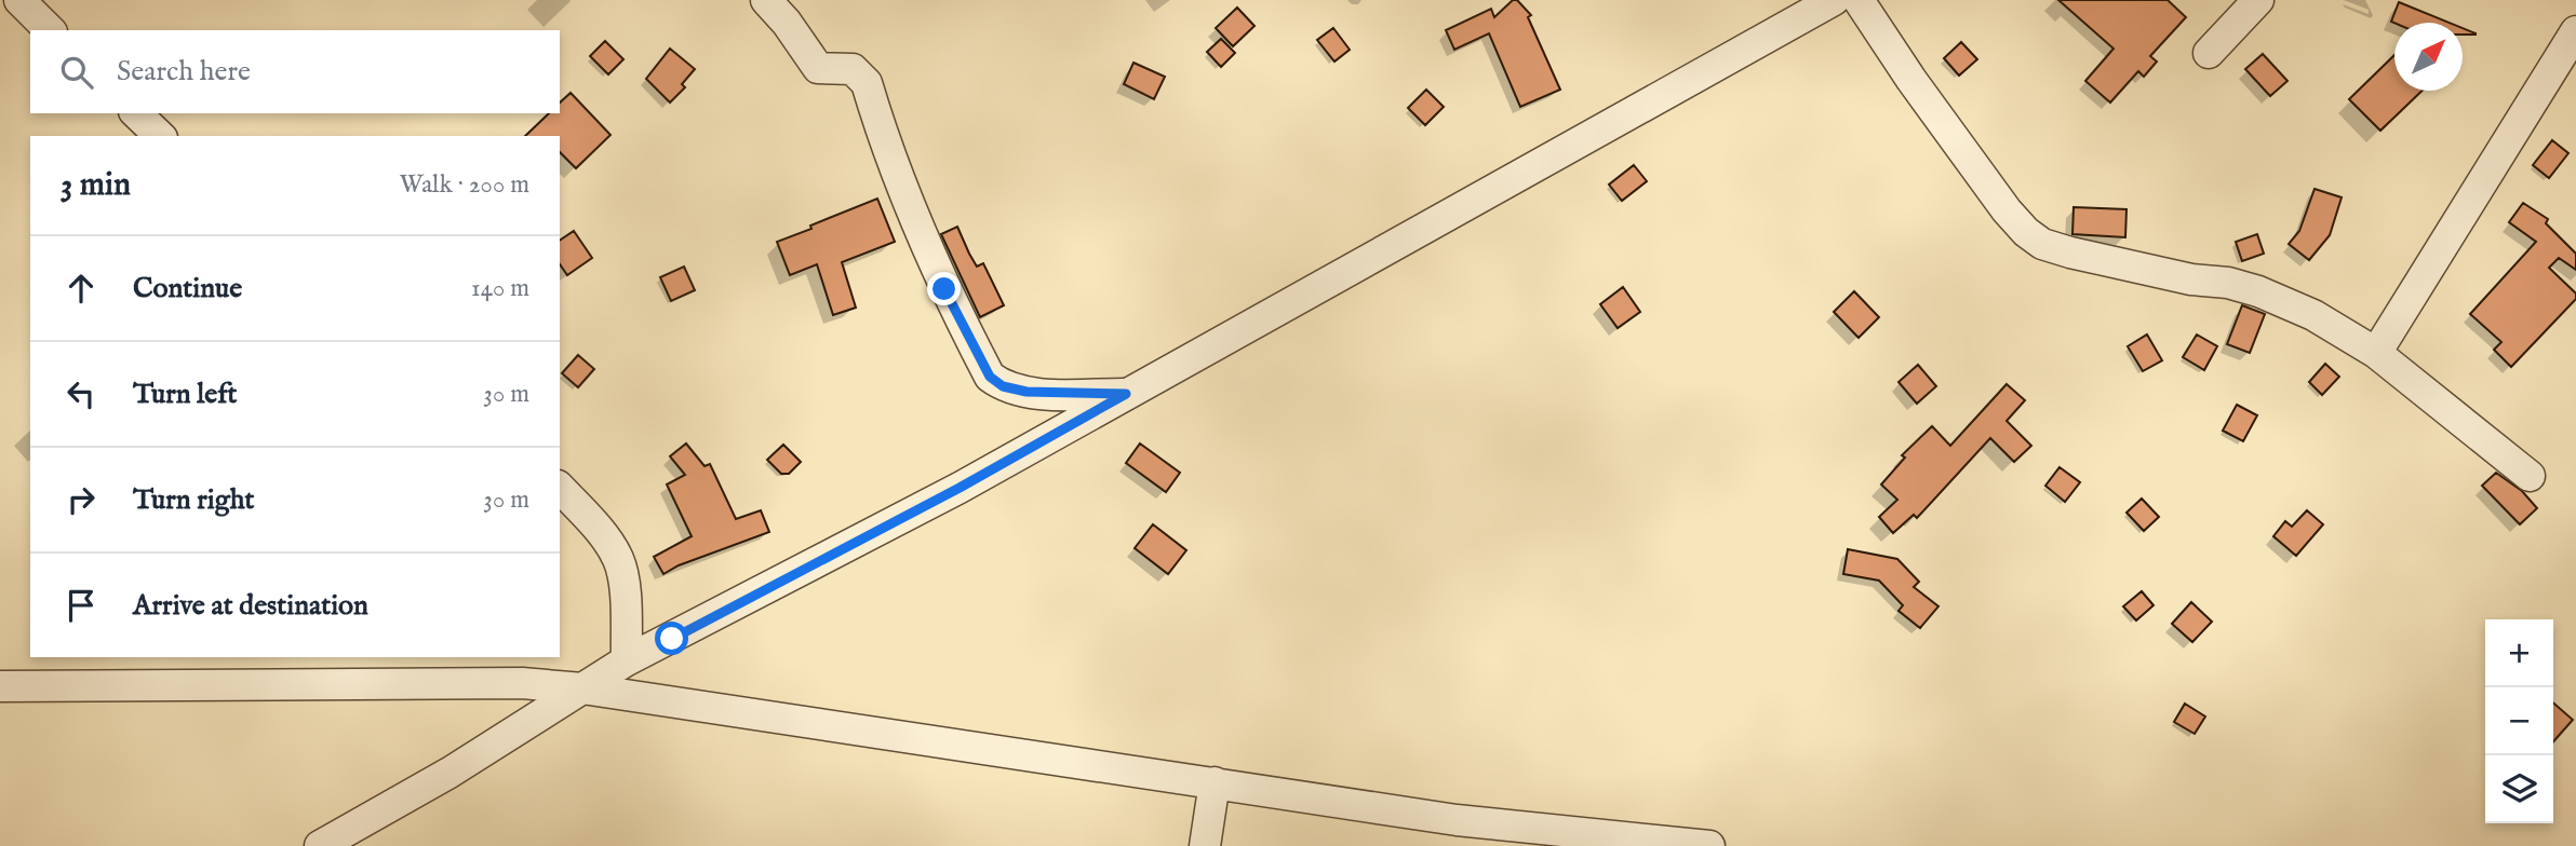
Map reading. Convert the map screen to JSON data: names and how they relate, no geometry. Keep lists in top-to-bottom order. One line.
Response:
{"north":"top right","page":{"search":"Search here","heading":["3 min","Walk · 200 m"],"list":[["Continue","140 m"],["Turn left","30 m"],["Turn right","30 m"],"Arrive at destination"],"map_buttons":["+","−"]}}
